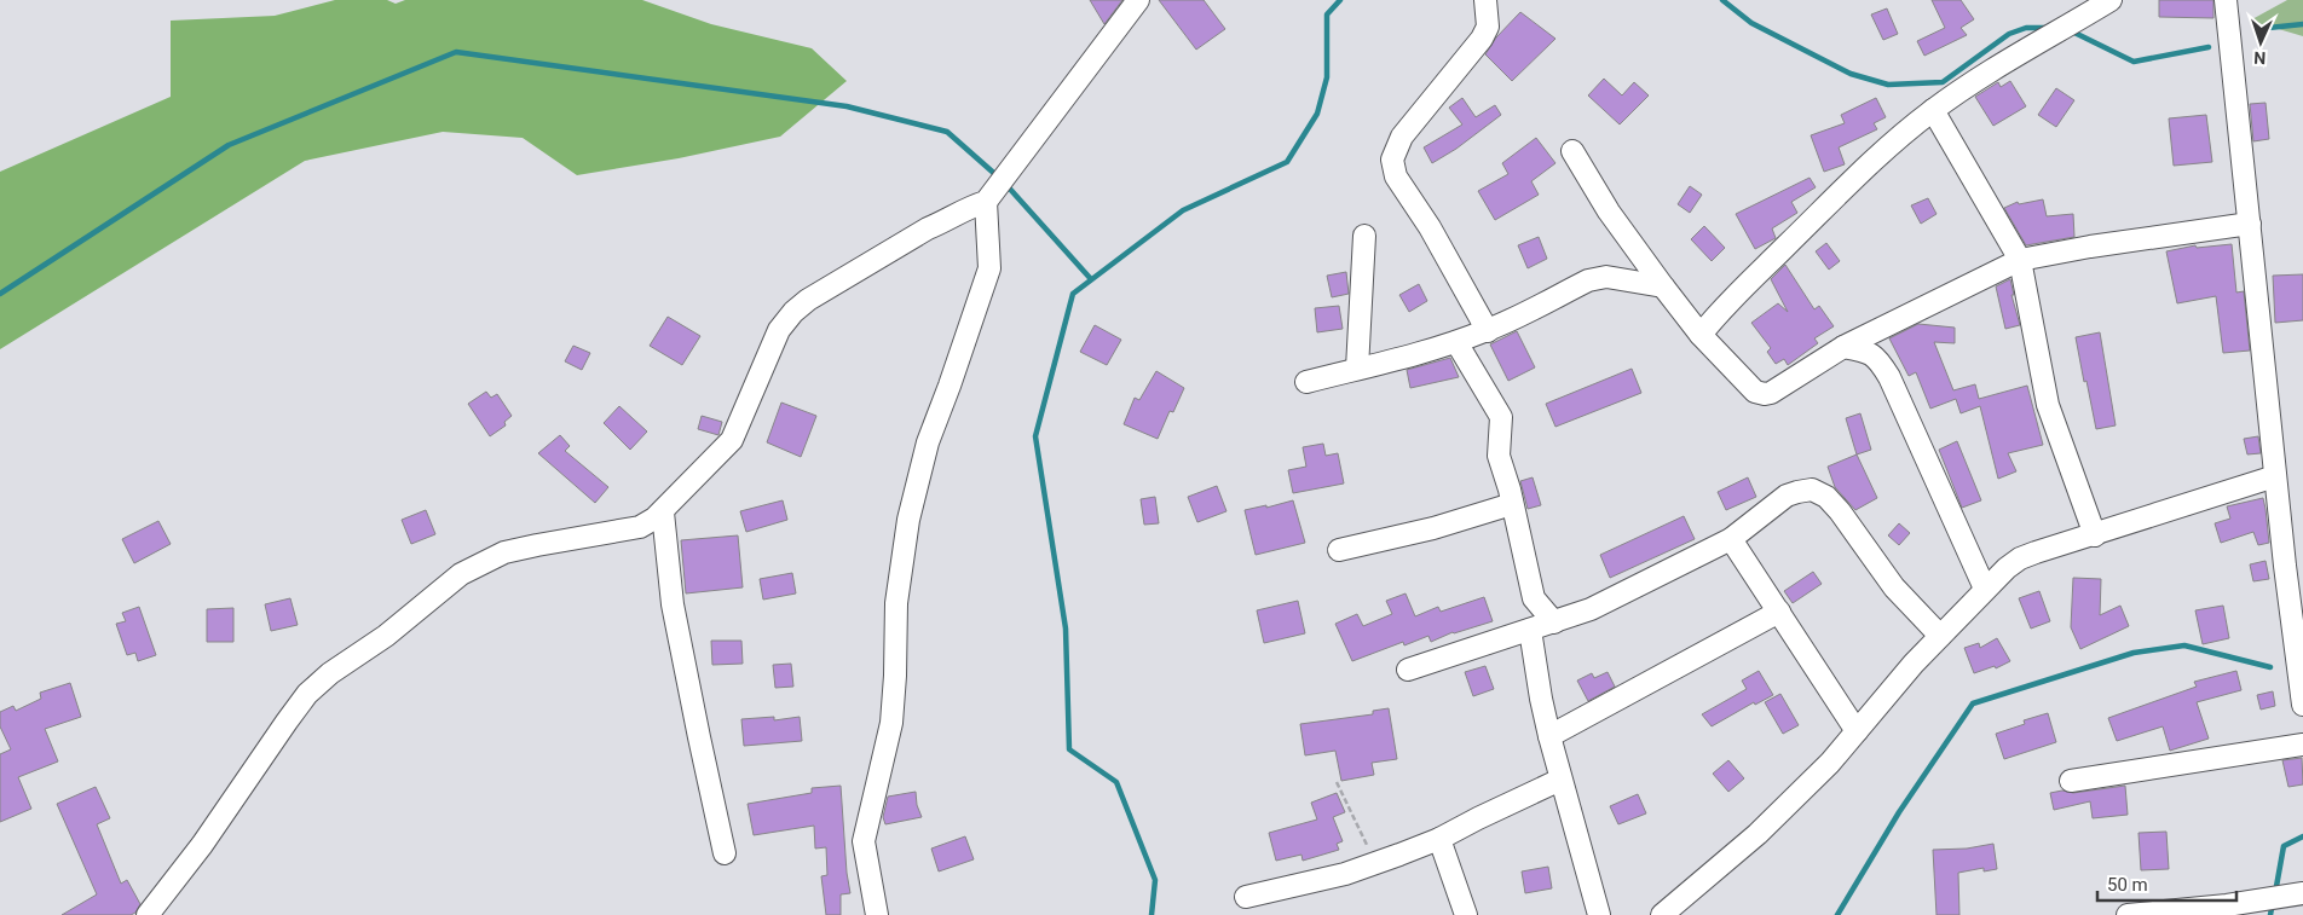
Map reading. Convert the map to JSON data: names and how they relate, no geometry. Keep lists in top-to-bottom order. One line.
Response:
{"scale_bar":"50 m","north":"bottom"}
